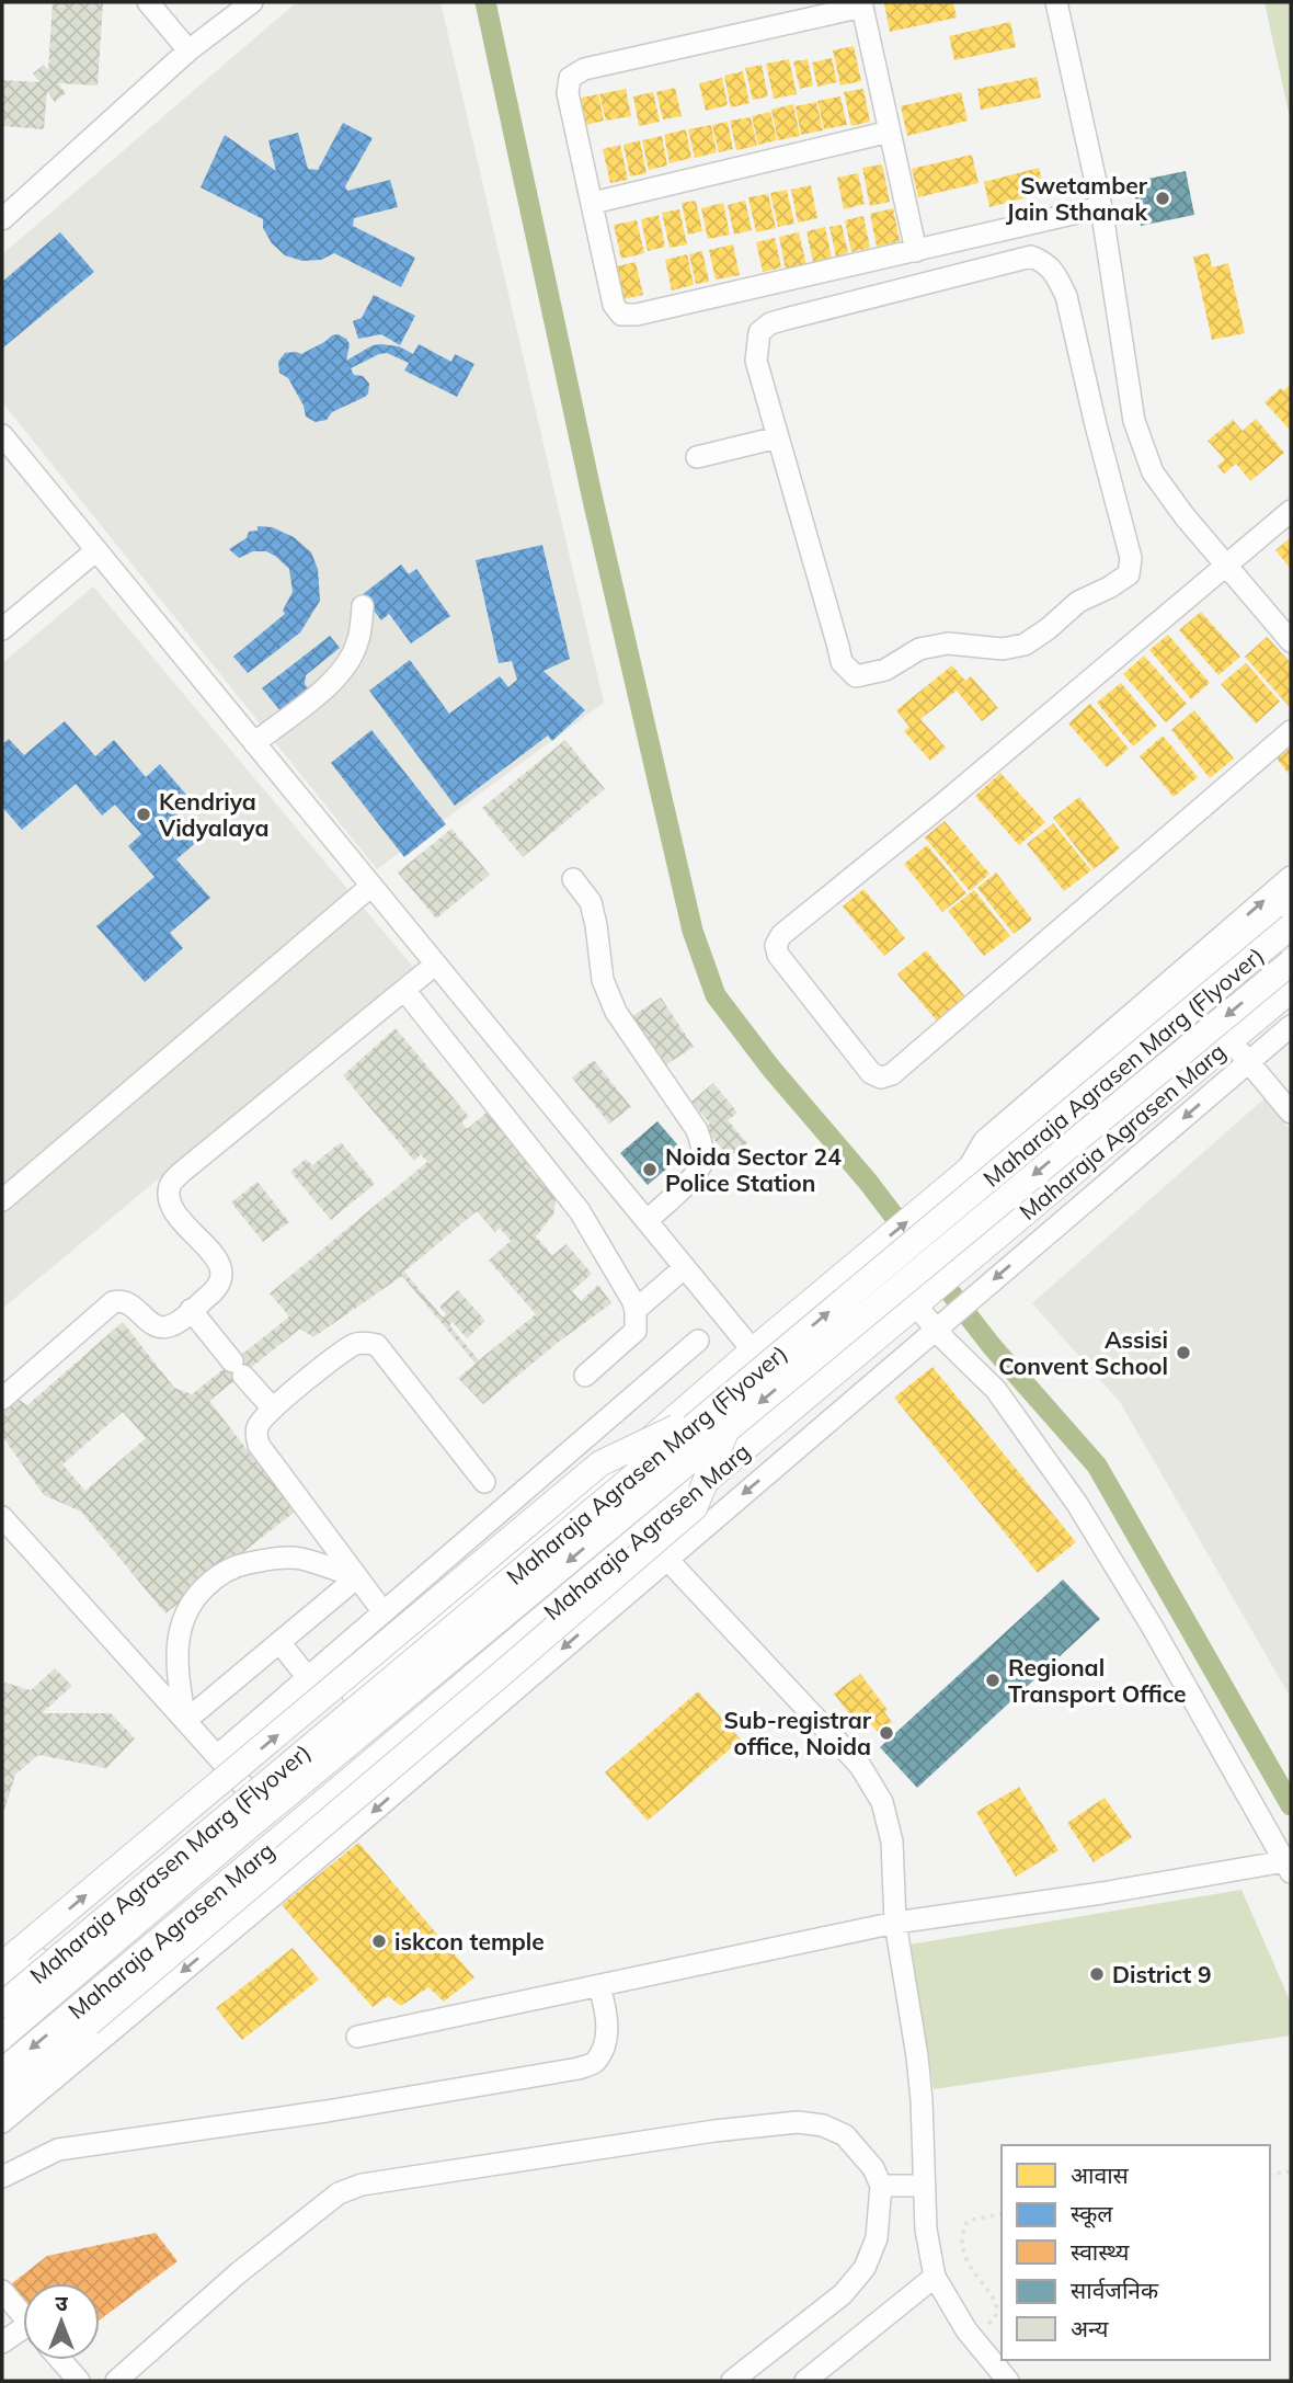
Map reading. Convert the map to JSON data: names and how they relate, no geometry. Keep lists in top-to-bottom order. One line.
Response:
{"streets":{"main road":["Maharaja Agrasen Marg (Flyover)","Maharaja Agrasen Marg"]},"places":["Swetamber Jain Sthanak","Kendriya Vidyalaya","Noida Sector 24 Police Station","Assisi Convent School","Regional Transport Office","Sub-registrar office, Noida","iskcon temple","District 9"],"legend":["आवास","स्कूल","स्वास्थ्य","सार्वजनिक","अन्य"],"north":"top"}
